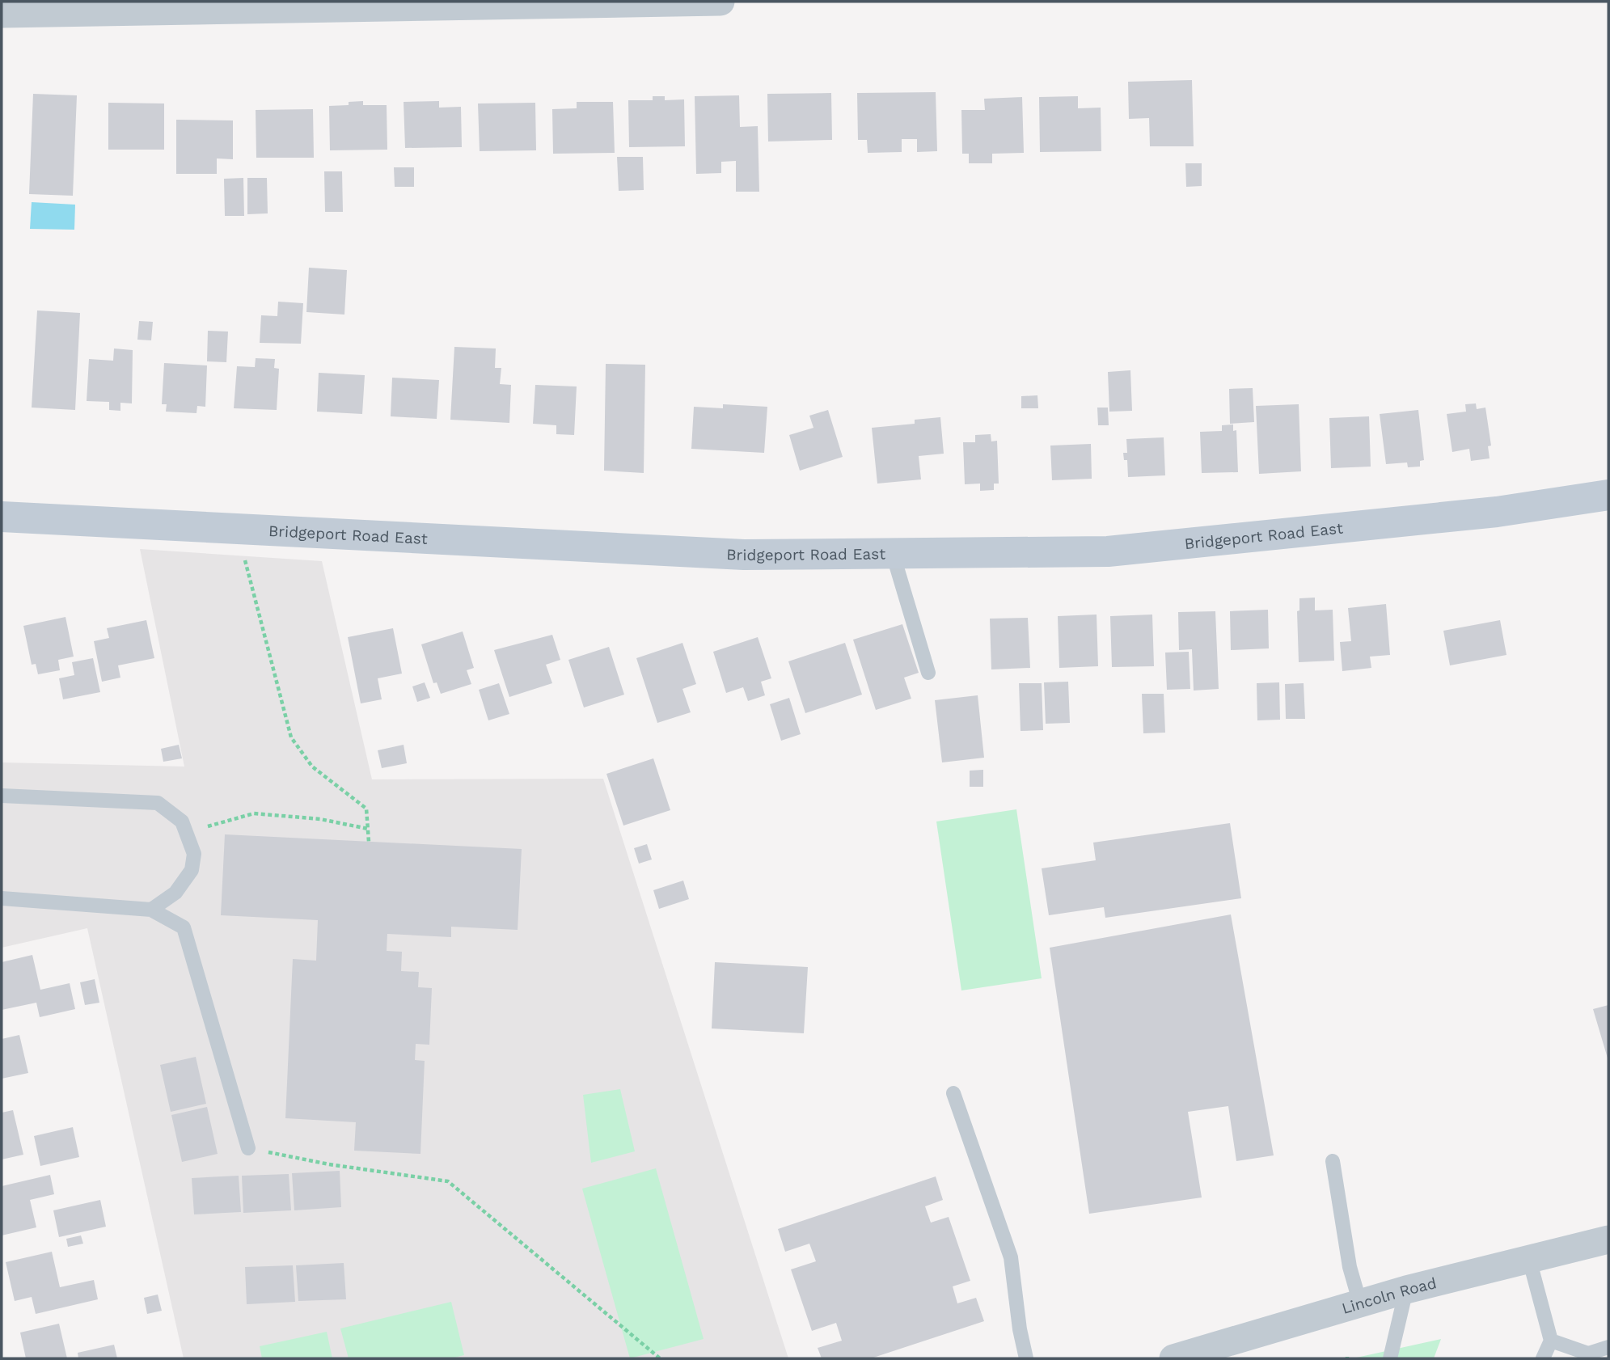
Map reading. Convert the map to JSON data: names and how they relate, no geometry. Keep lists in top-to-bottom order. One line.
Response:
{"streets":{"main road":["Bridgeport Road East"],"street":["Lincoln Road"]}}
